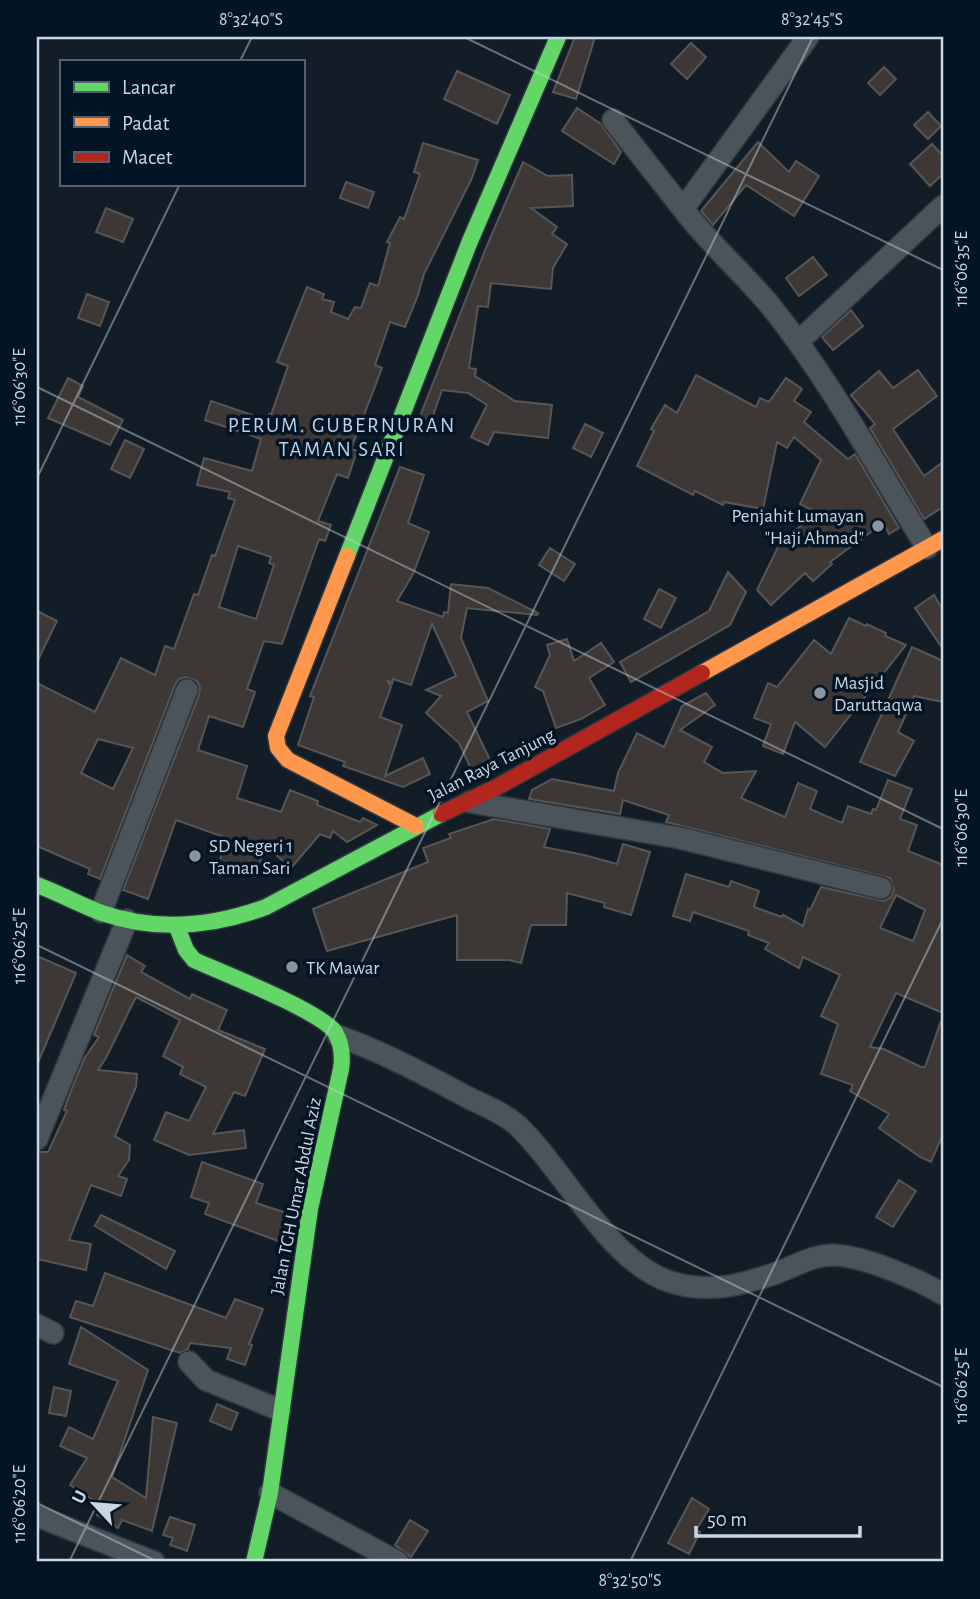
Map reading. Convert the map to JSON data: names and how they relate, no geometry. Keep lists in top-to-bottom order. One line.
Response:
{"streets":{"street":["Jalan Raya Tanjung","Jalan TGH Umar Abdul Aziz"]},"districts":["PERUM. GUBERNURAN TAMAN SARI"],"places":["Penjahit Lumayan \"Haji Ahmad\"","Masjid Daruttaqwa","SD Negeri 1 Taman Sari","TK Mawar"],"legend":["Lancar","Padat","Macet"],"scale_bar":"50 m","north":"top left","coordinates":["8°32'40\"S","8°32'45\"S","116°06'35\"E","116°06'30\"E","116°06'25\"E","116°06'20\"E","8°32'50\"S"]}
